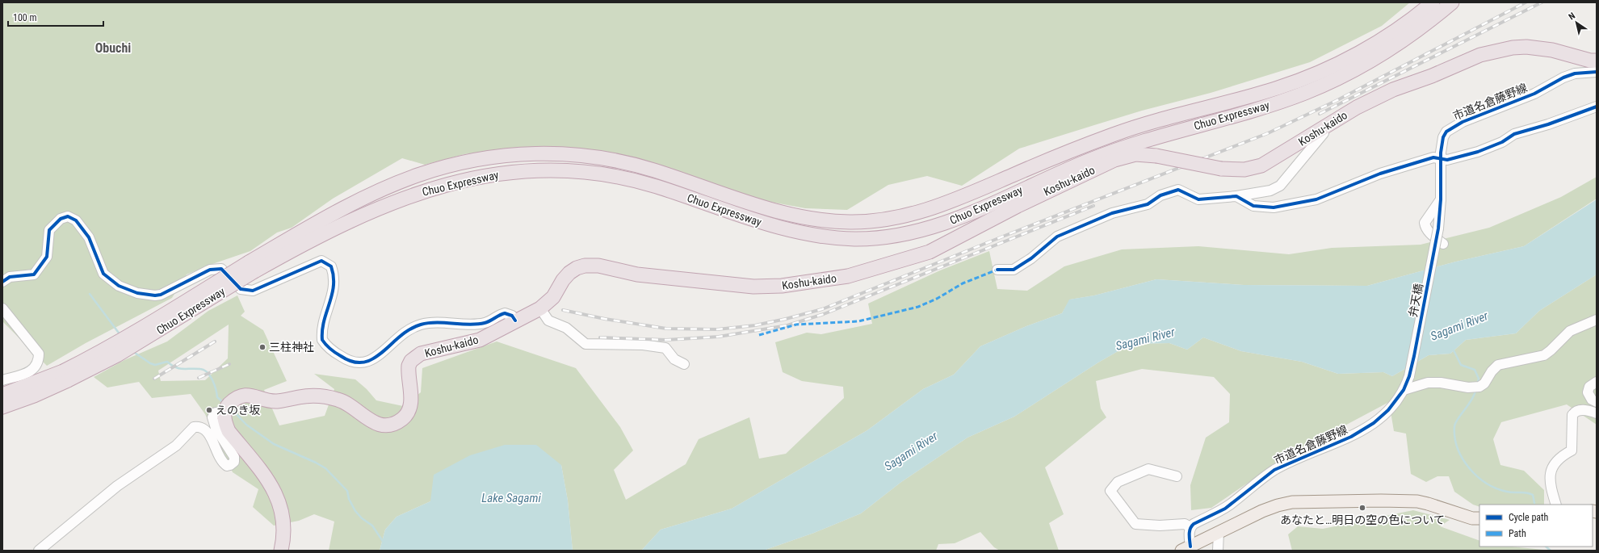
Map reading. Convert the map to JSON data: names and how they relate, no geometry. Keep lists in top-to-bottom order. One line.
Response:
{"streets":{"highway":["Chuo Expressway","Koshu-kaido"],"street":["市道名倉藤野線","弁天橋"]},"crossings":[["市道名倉藤野線","弁天橋"]],"districts":["Obuchi"],"water":["Sagami River","Lake Sagami"],"places":["三柱神社","えのき坂","あなたと…明日の空の色について"],"legend":["Cycle path","Path"],"scale_bar":"100 m","north":"top left"}
